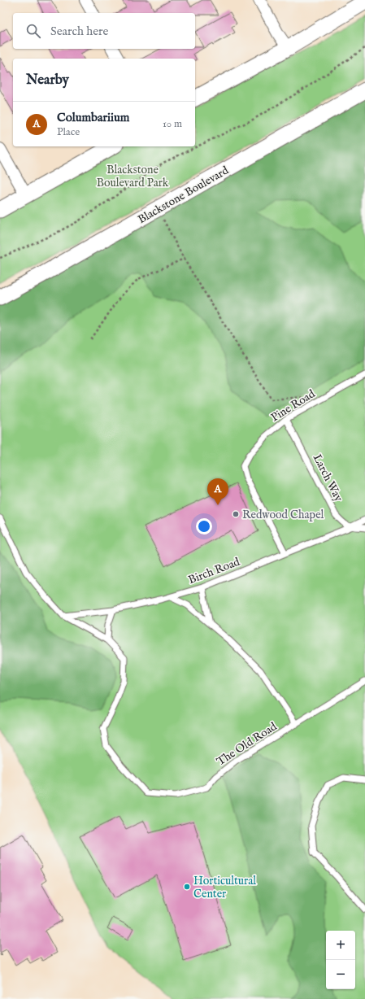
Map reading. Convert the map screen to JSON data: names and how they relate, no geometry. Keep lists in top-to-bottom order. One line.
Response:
{"streets":{"main road":["Blackstone Boulevard"],"lane":["Pine Road","Larch Way","Birch Road","The Old Road"]},"crossings":[["Pine Road","Larch Way"],["Pine Road","Birch Road"],["Larch Way","Birch Road"],["Birch Road","The Old Road"]],"parks":["Blackstone Boulevard Park"],"places":["Redwood Chapel","Horticultural Center"],"page":{"search":"Search here","heading":"Nearby","list":[{"mark":"A","name":"Columbariium","note":"Place","value":"10 m"}],"pins":"A","map_buttons":["+","−"]}}
